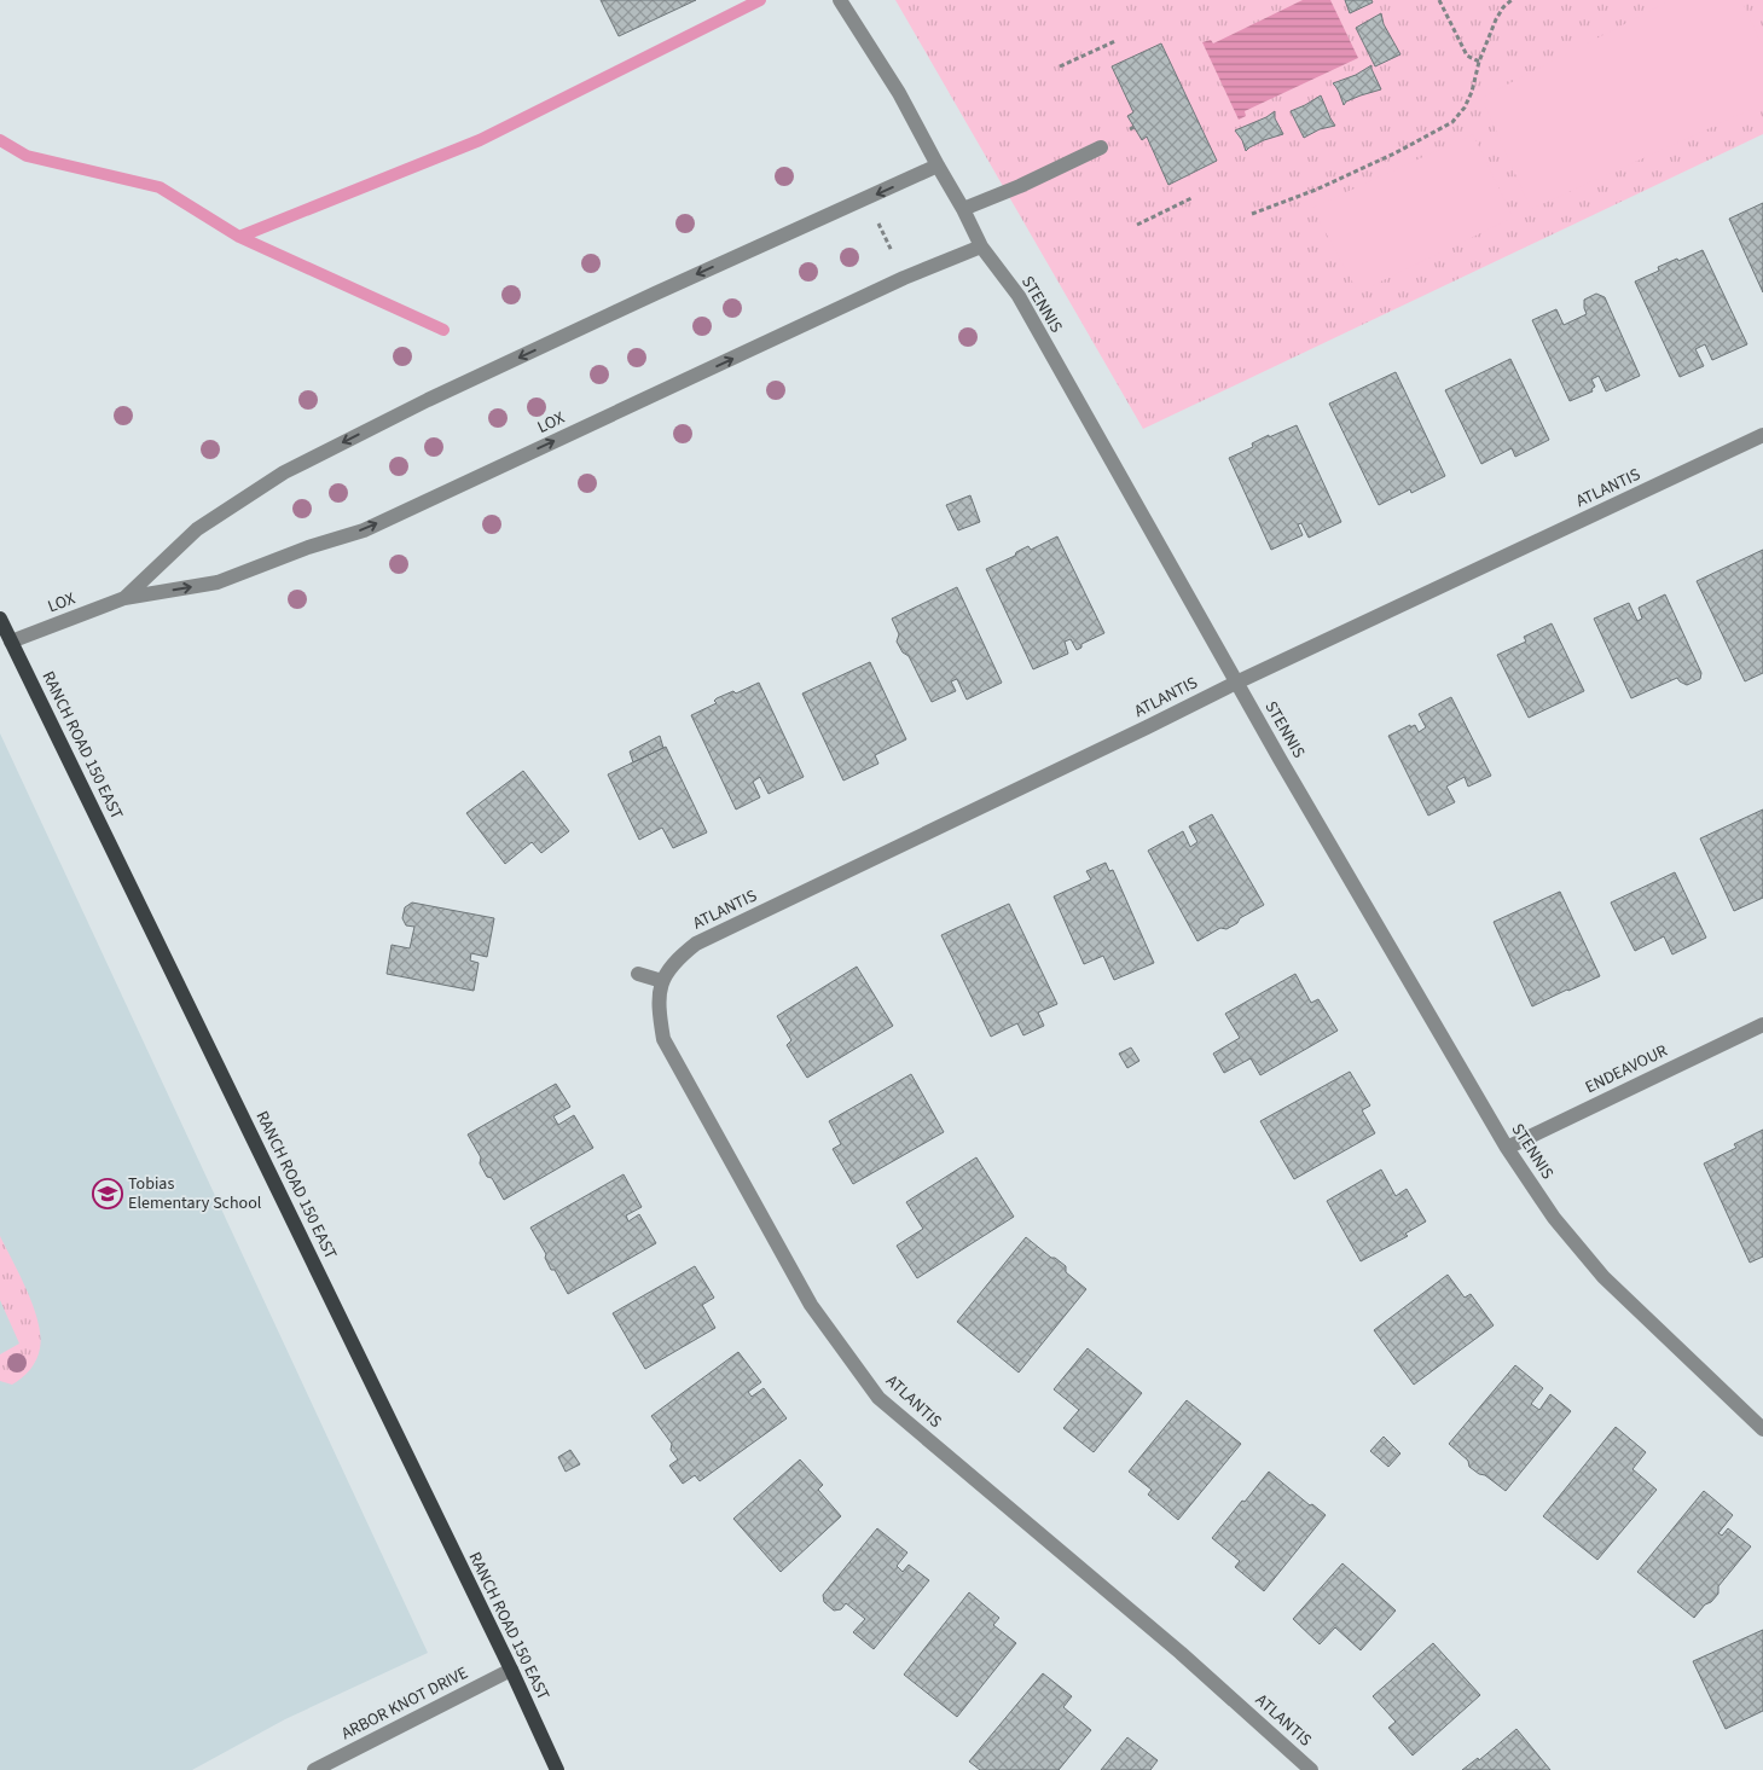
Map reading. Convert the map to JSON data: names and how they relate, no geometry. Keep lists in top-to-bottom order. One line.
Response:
{"streets":{"main road":["RANCH ROAD 150 EAST"],"street":["STENNIS","LOX","ATLANTIS","ENDEAVOUR","ARBOR KNOT DRIVE"]},"crossings":[["STENNIS","LOX"],["STENNIS","ATLANTIS"],["STENNIS","ENDEAVOUR"],["LOX","RANCH ROAD 150 EAST"],["RANCH ROAD 150 EAST","ARBOR KNOT DRIVE"]],"places":{"school or university":["Tobias Elementary School"]}}
